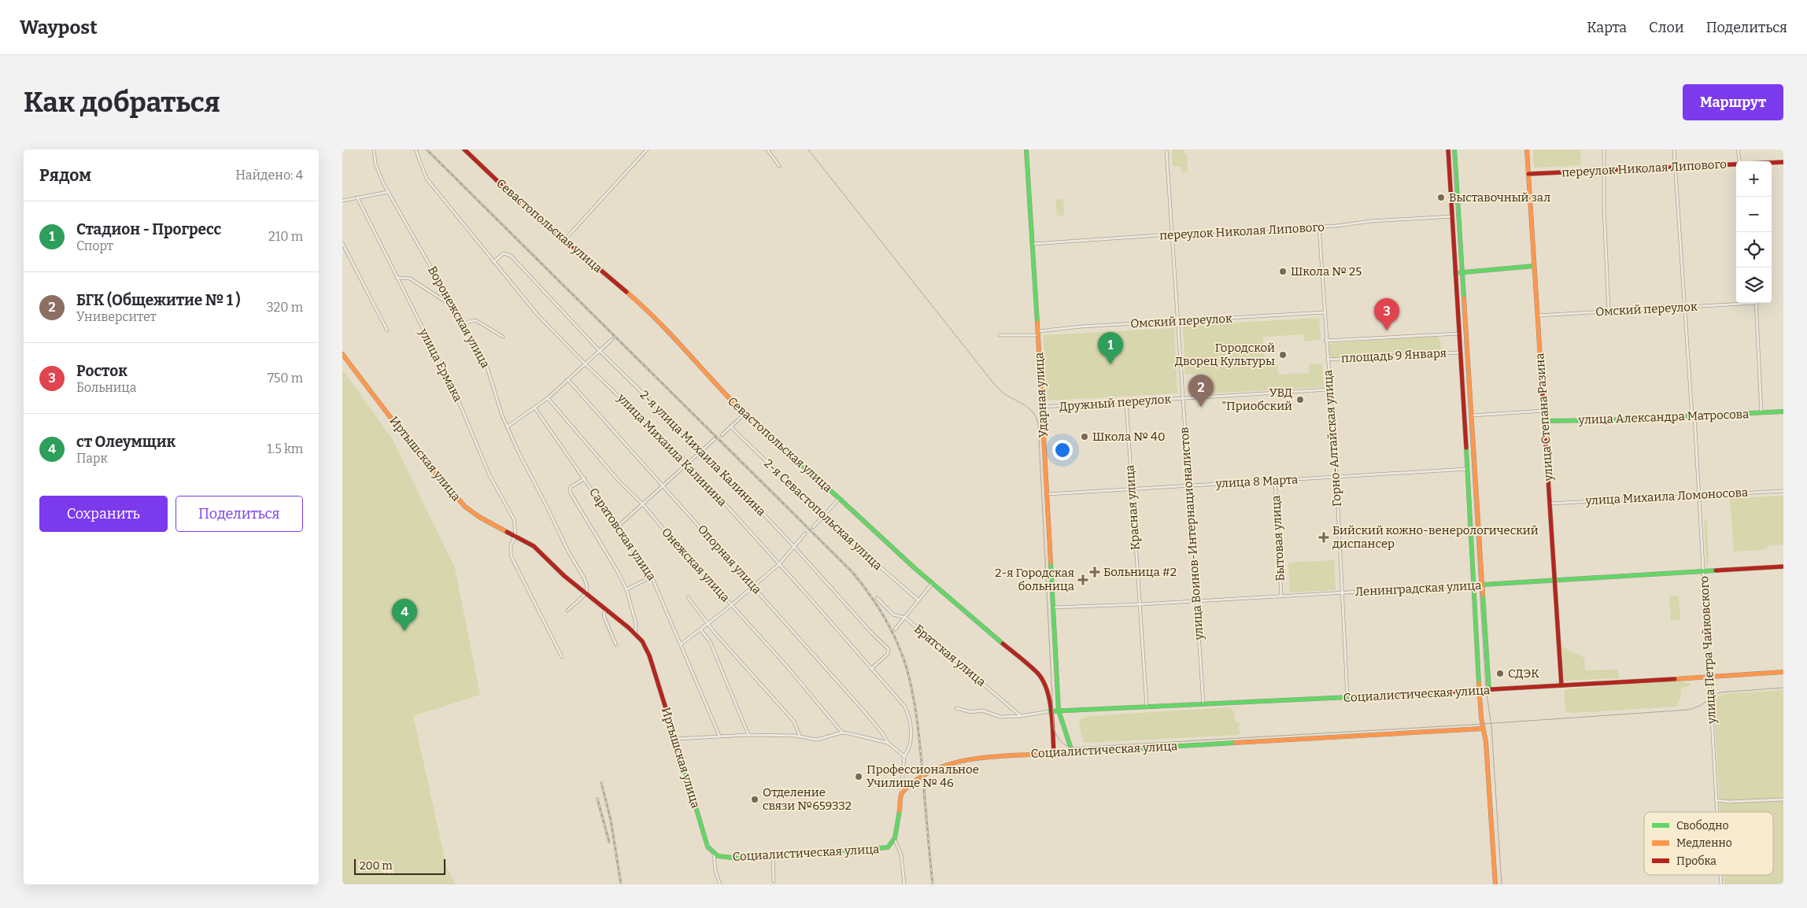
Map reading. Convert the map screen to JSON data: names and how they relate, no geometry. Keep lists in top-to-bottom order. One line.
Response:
{"streets":{"street":["переулок Николая Липового","Севастопольская улица","Омский переулок","Воронежская улица","площадь 9 Января","улица Ермака","Ударная улица","Дружный переулок","улица Степана Разина","улица Александра Матросова","Горно-Алтайская улица","улица Михаила Калинина","2-я улица Михаила Калинина","Иртышская улица","улица 8 Марта","улица Михаила Ломоносова","Красная улица","2-я Севастопольская улица","улица Воинов-Интернационалистов","Саратовская улица","Бытовая улица","Опорная улица","Онежская улица","Ленинградская улица","улица Петра Чайковского","Братская улица","Социалистическая улица"]},"crossings":[["переулок Николая Липового","Ударная улица"],["переулок Николая Липового","улица Степана Разина"],["переулок Николая Липового","Горно-Алтайская улица"],["переулок Николая Липового","улица Воинов-Интернационалистов"],["переулок Николая Липового","улица Петра Чайковского"],["Севастопольская улица","Социалистическая улица"],["Омский переулок","Ударная улица"],["Омский переулок","улица Степана Разина"],["Омский переулок","Горно-Алтайская улица"],["Омский переулок","улица Воинов-Интернационалистов"],["Омский переулок","улица Петра Чайковского"],["Воронежская улица","Иртышская улица"],["площадь 9 Января","Горно-Алтайская улица"],["улица Ермака","Иртышская улица"],["Ударная улица","Дружный переулок"],["Ударная улица","улица 8 Марта"],["Ударная улица","Ленинградская улица"],["Ударная улица","Социалистическая улица"],["Дружный переулок","Горно-Алтайская улица"],["Дружный переулок","Красная улица"],["Дружный переулок","улица Воинов-Интернационалистов"],["улица Степана Разина","улица Александра Матросова"],["улица Степана Разина","улица Михаила Ломоносова"],["улица Степана Разина","Ленинградская улица"],["улица Степана Разина","Социалистическая улица"],["улица Александра Матросова","улица Петра Чайковского"],["Горно-Алтайская улица","улица 8 Марта"],["Горно-Алтайская улица","Ленинградская улица"],["Горно-Алтайская улица","Социалистическая улица"],["улица Михаила Калинина","2-я улица Михаила Калинина"],["улица Михаила Калинина","Социалистическая улица"],["Иртышская улица","Саратовская улица"],["Иртышская улица","Социалистическая улица"],["улица 8 Марта","Красная улица"],["улица 8 Марта","улица Воинов-Интернационалистов"],["улица 8 Марта","Бытовая улица"],["улица Михаила Ломоносова","улица Петра Чайковского"],["Красная улица","Ленинградская улица"],["Красная улица","Социалистическая улица"],["улица Воинов-Интернационалистов","Ленинградская улица"],["улица Воинов-Интернационалистов","Социалистическая улица"],["Бытовая улица","Ленинградская улица"],["Ленинградская улица","улица Петра Чайковского"],["улица Петра Чайковского","Социалистическая улица"]],"places":{"other":["Выставочный зал","Школа № 25","Городской Дворец Культуры","УВД \"Приобский","Школа № 40","СДЭК","Профессиональное Училище № 46","Отделение связи №659332"],"health":["Бийский кожно-венерологический диспансер","Больница #2","2-я Городская больница"]},"legend":["Свободно","Медленно","Пробка"],"scale_bar":"200 m","page":{"header":"Waypost","nav":["Карта","Слои","Поделиться"],"buttons":["Маршрут",["Сохранить","Поделиться"]],"title":"Как добраться","heading":["Рядом","Найдено: 4"],"map_buttons":["+","−"],"list":[{"mark":"1","name":"Стадион - Прогресс","note":"Спорт","value":"210 m"},{"mark":"2","name":"БГК (Общежитие № 1 )","note":"Университет","value":"320 m"},{"mark":"3","name":"Росток","note":"Больница","value":"750 m"},{"mark":"4","name":"ст Олеумщик","note":"Парк","value":"1.5 km"}],"pins":["3","1","2","4"],"scale":"200 m"}}
